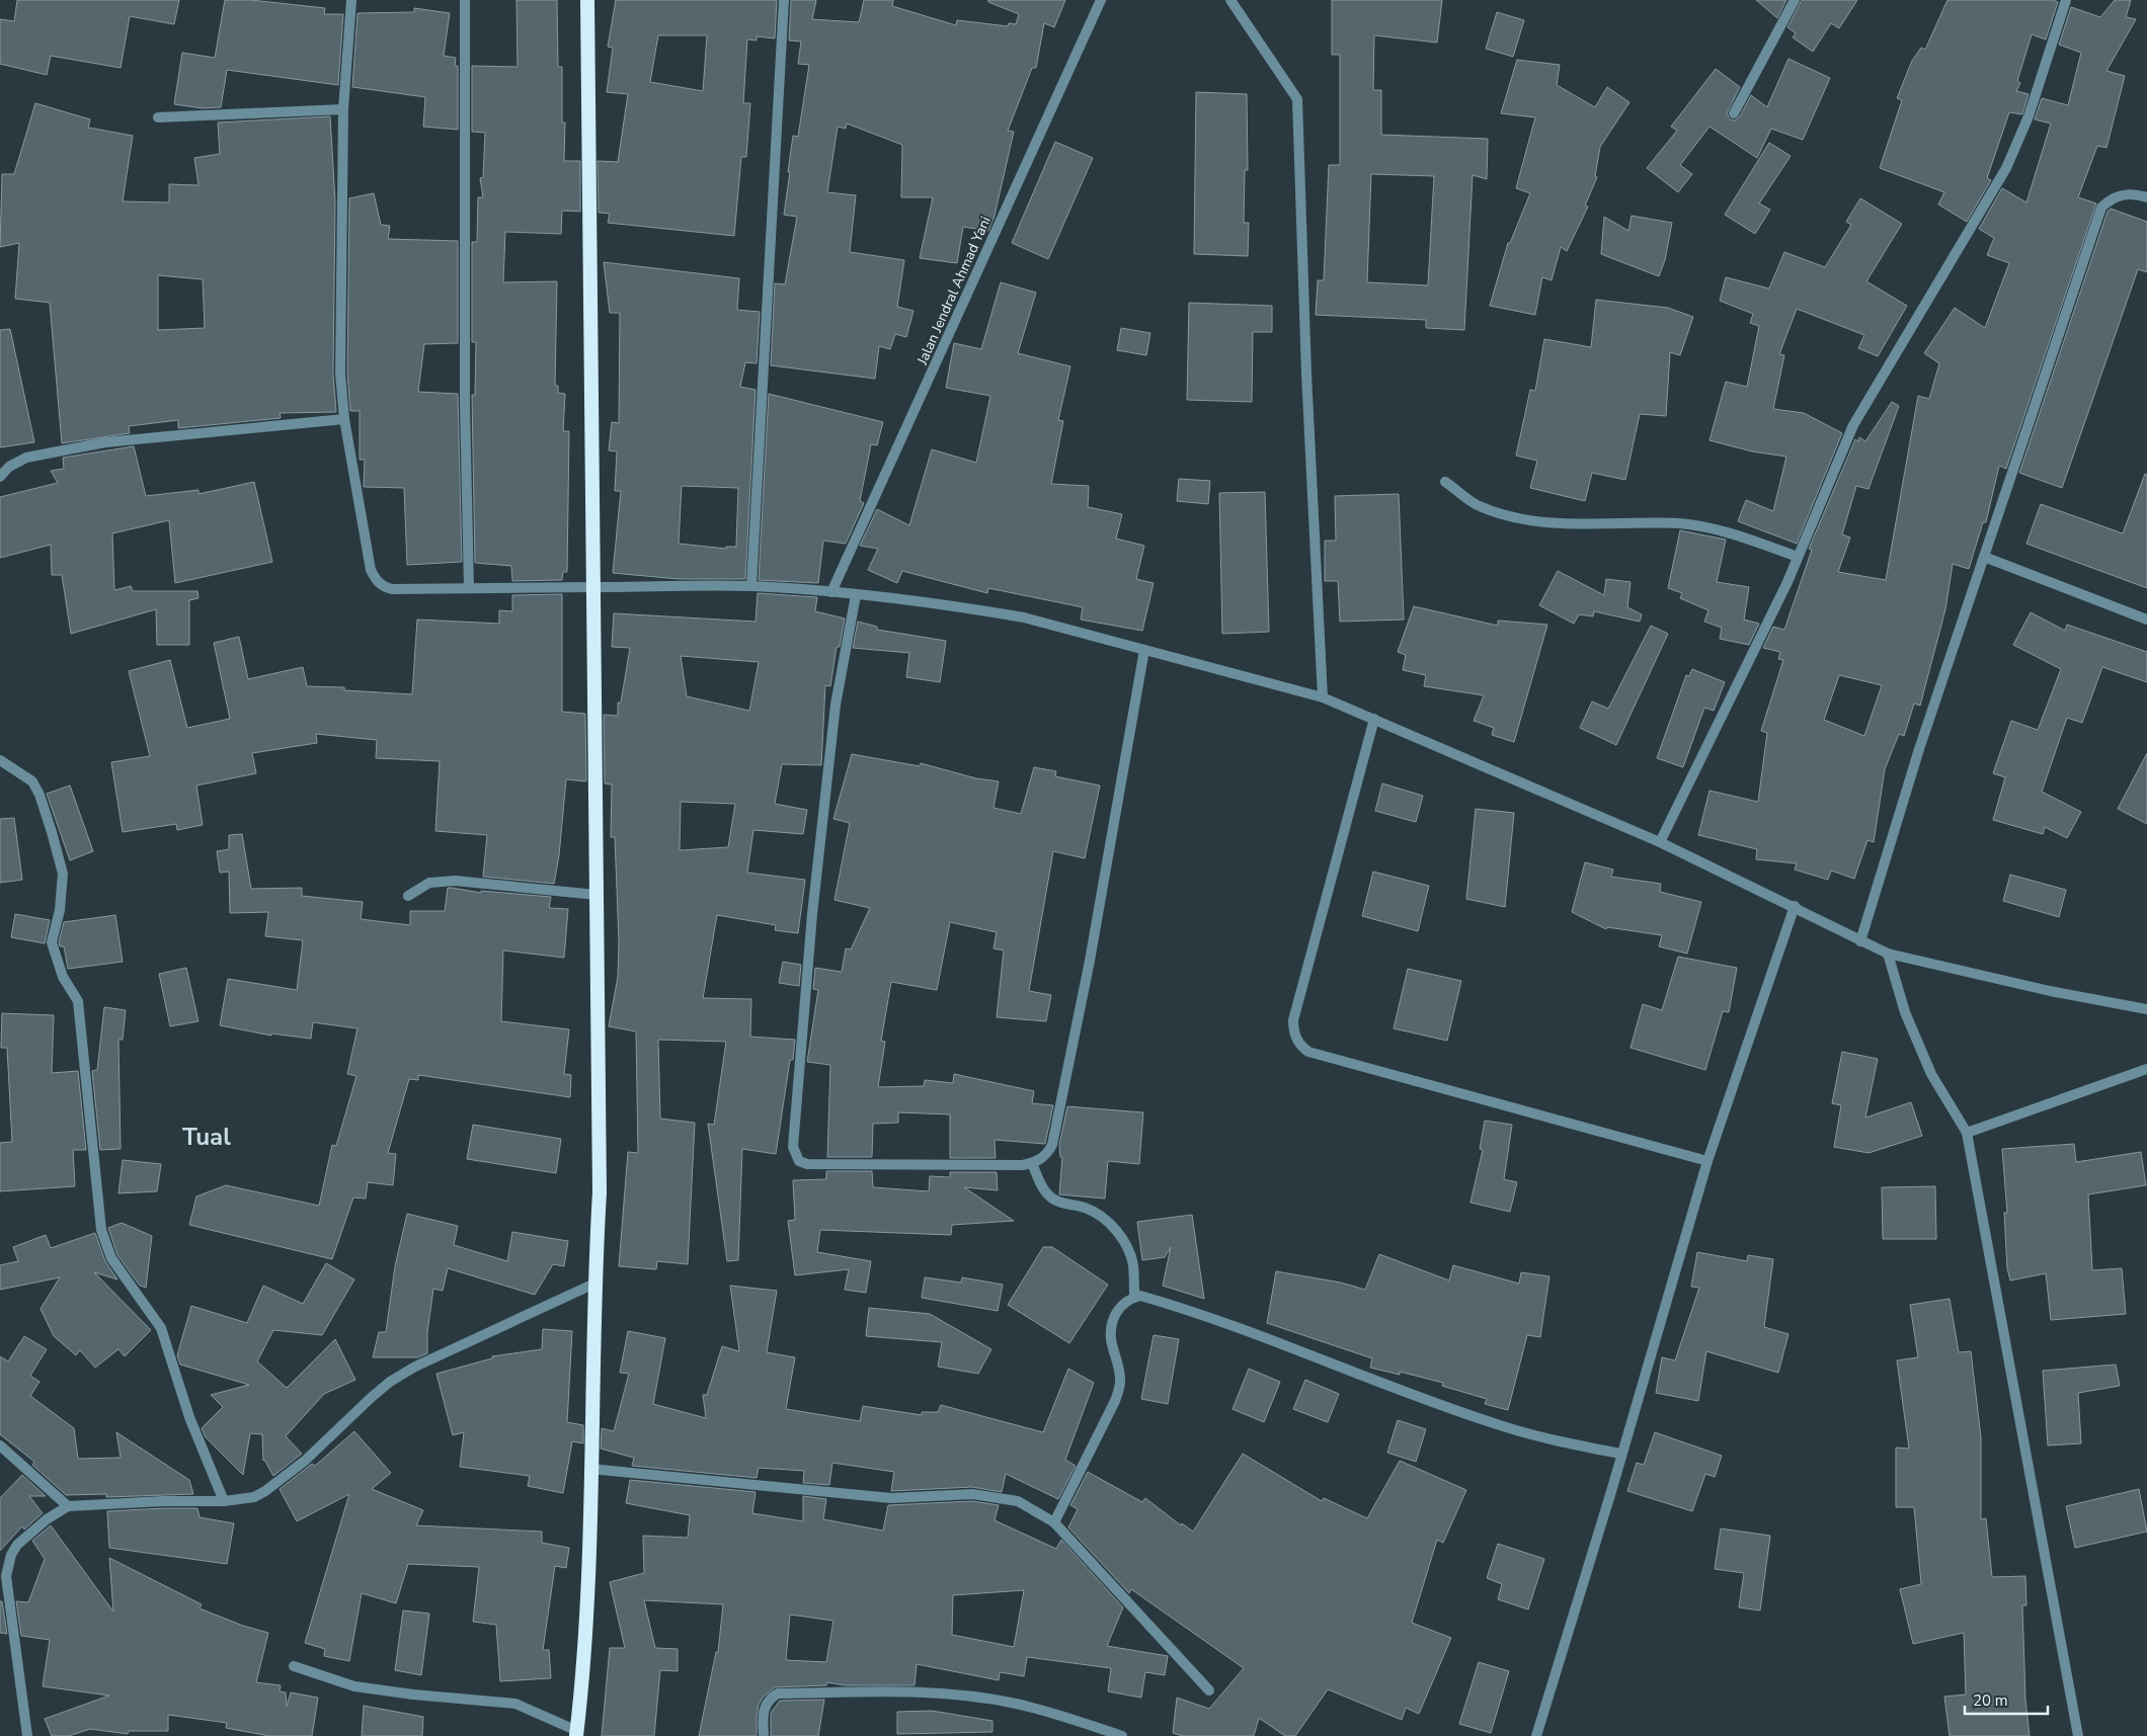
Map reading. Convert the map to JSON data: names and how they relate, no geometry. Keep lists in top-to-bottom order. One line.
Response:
{"streets":{"street":["Jalan Jendral Ahmad Yani"]},"districts":["Tual"],"scale_bar":"20 m"}
